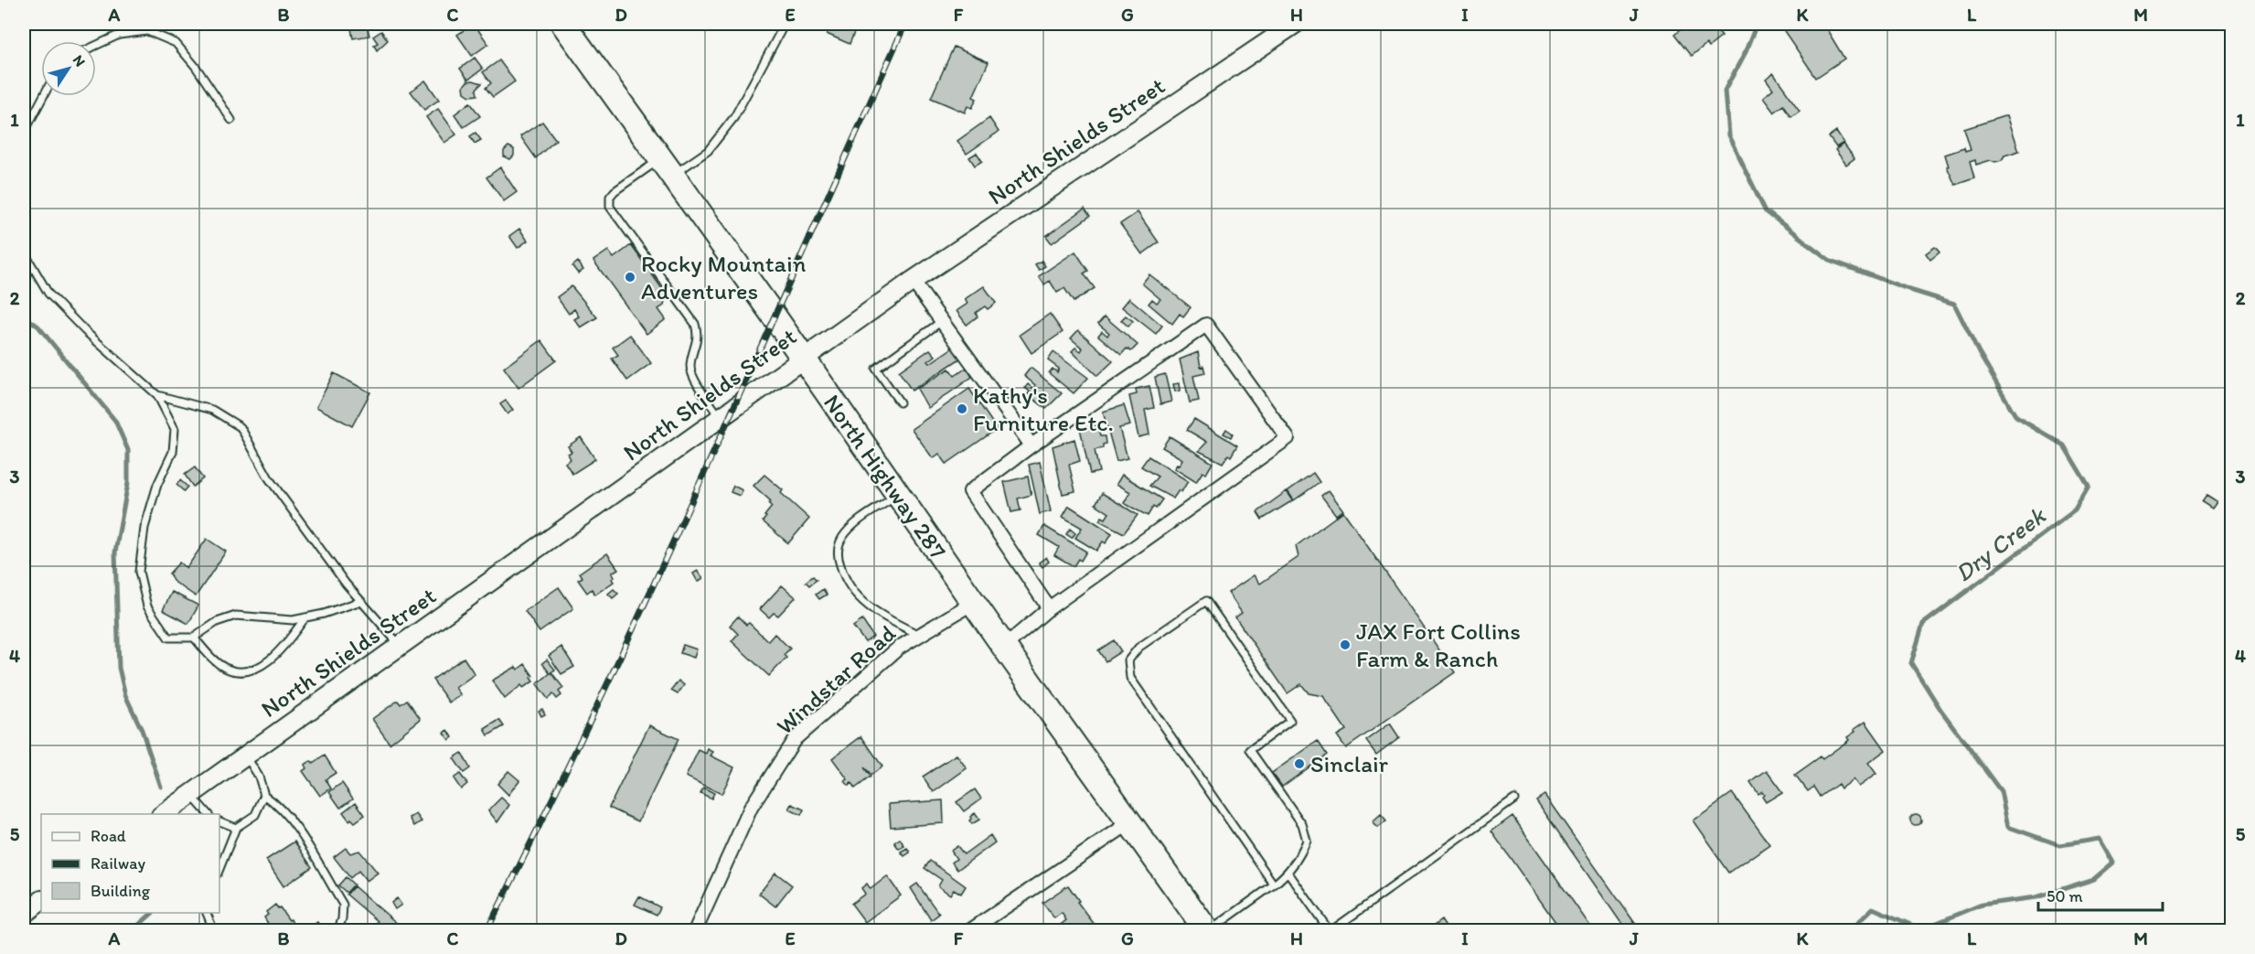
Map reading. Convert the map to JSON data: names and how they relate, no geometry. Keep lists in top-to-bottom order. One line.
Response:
{"streets":{"highway":["North Highway 287"],"main road":["North Shields Street"],"street":["Windstar Road"]},"crossings":[["North Shields Street","North Highway 287"],["North Highway 287","Windstar Road"]],"water":["Dry Creek"],"places":["Rocky Mountain Adventures","Kathy's Furniture Etc.","JAX Fort Collins Farm & Ranch","Sinclair"],"legend":["Road","Railway","Building"],"scale_bar":"50 m","north":"top right","grid":{"columns":["A","B","C","D","E","F","G","H","I","J","K","L","M"],"rows":["1","2","3","4","5"]}}
